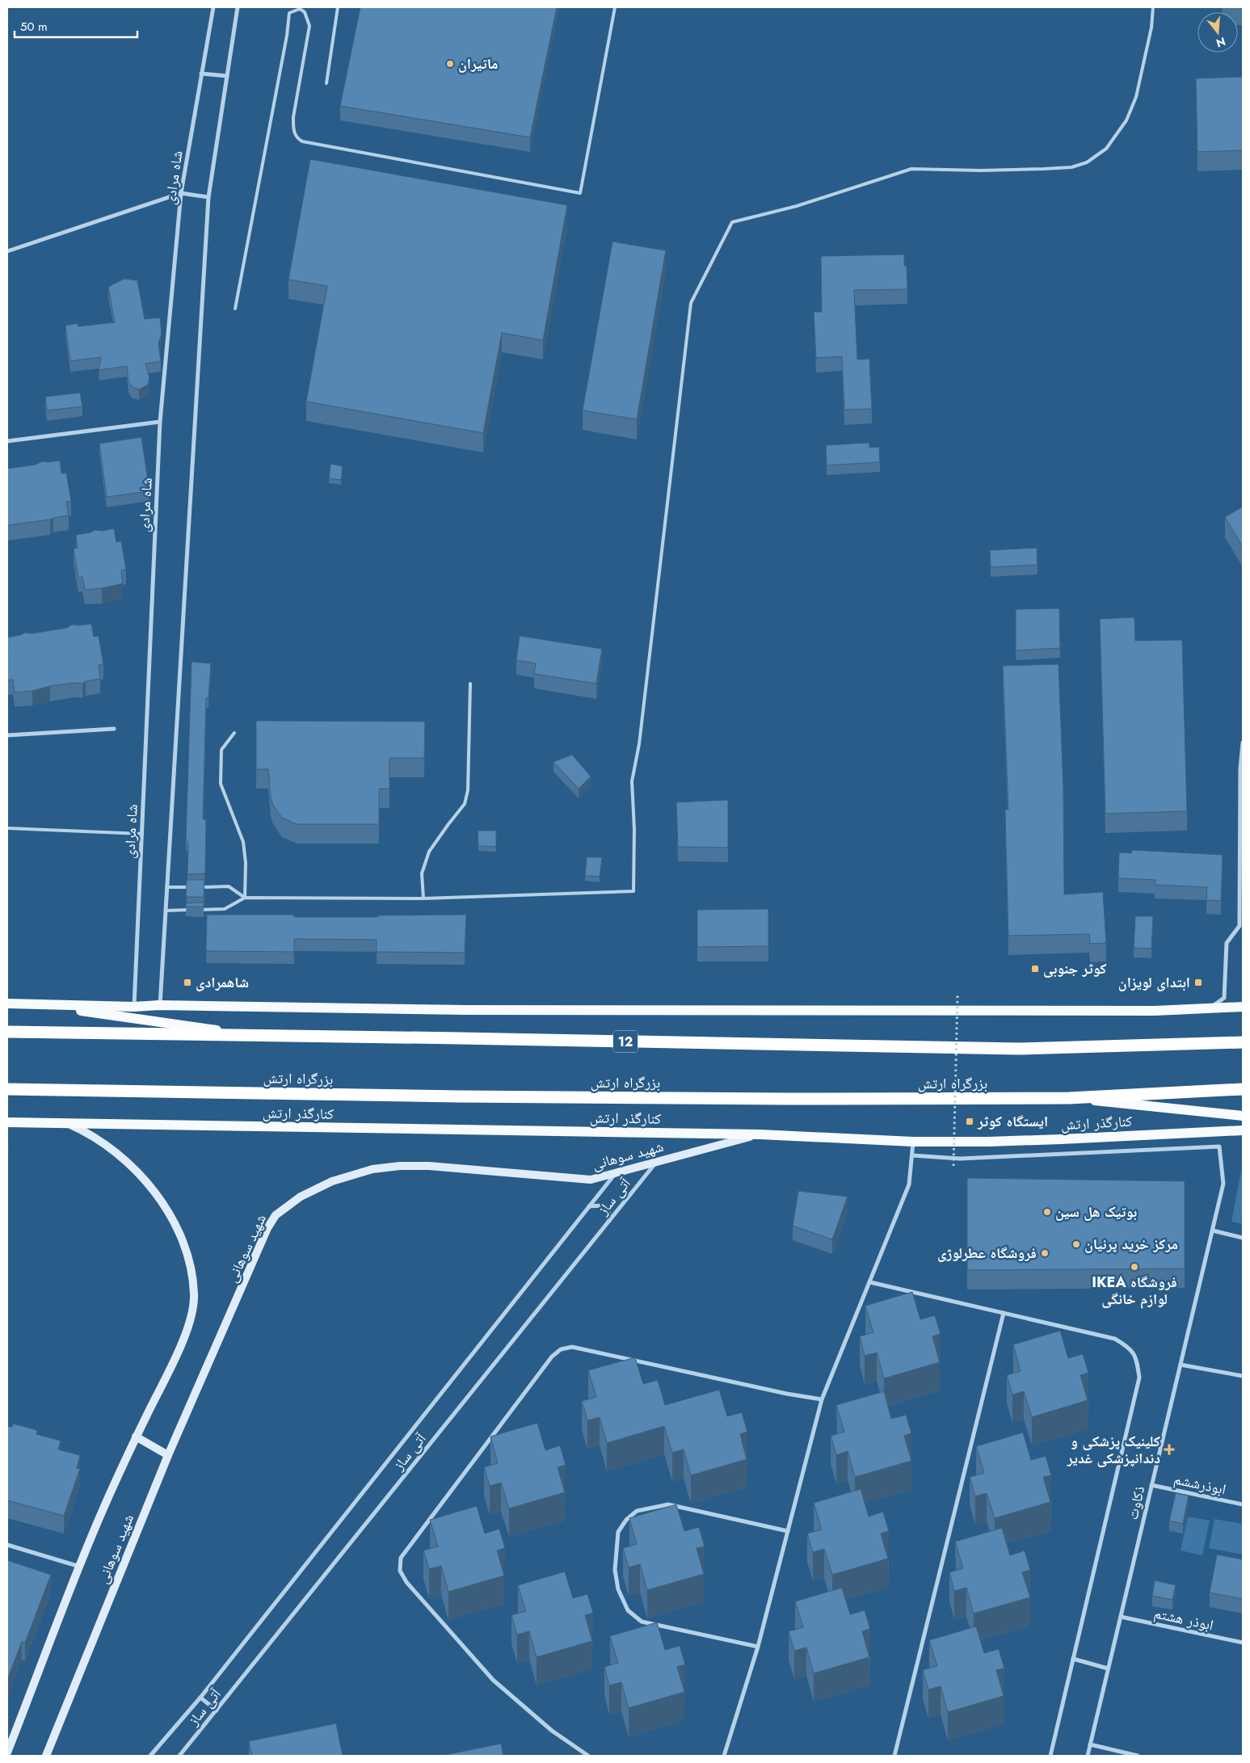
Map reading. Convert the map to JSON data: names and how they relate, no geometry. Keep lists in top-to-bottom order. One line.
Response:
{"streets":{"highway":["12","بزرگراه ارتش"],"main road":["کنارگذر ارتش","شهید سوهانی"],"street":["شاه مرادی","آتی ساز","ابوذرششم","ذکاوت","ابوذر هشتم"]},"crossings":[["کنارگذر ارتش","شهید سوهانی"],["شهید سوهانی","آتی ساز"],["ابوذرششم","ذکاوت"],["ذکاوت","ابوذر هشتم"]],"places":{"other":["ماتیران","بوتیک هل سین","مرکز خرید پرنیان","فروشگاه عطرلوژی","IKEA فروشگاه لوازم خانگی"],"transit":["کوثر جنوبی","شاهمرادی","ابتدای لویزان","ایستگاه کوثر"],"health":["کلینیک پزشکی و دندانپزشکی غدیر"]},"scale_bar":"50 m","north":"bottom"}
